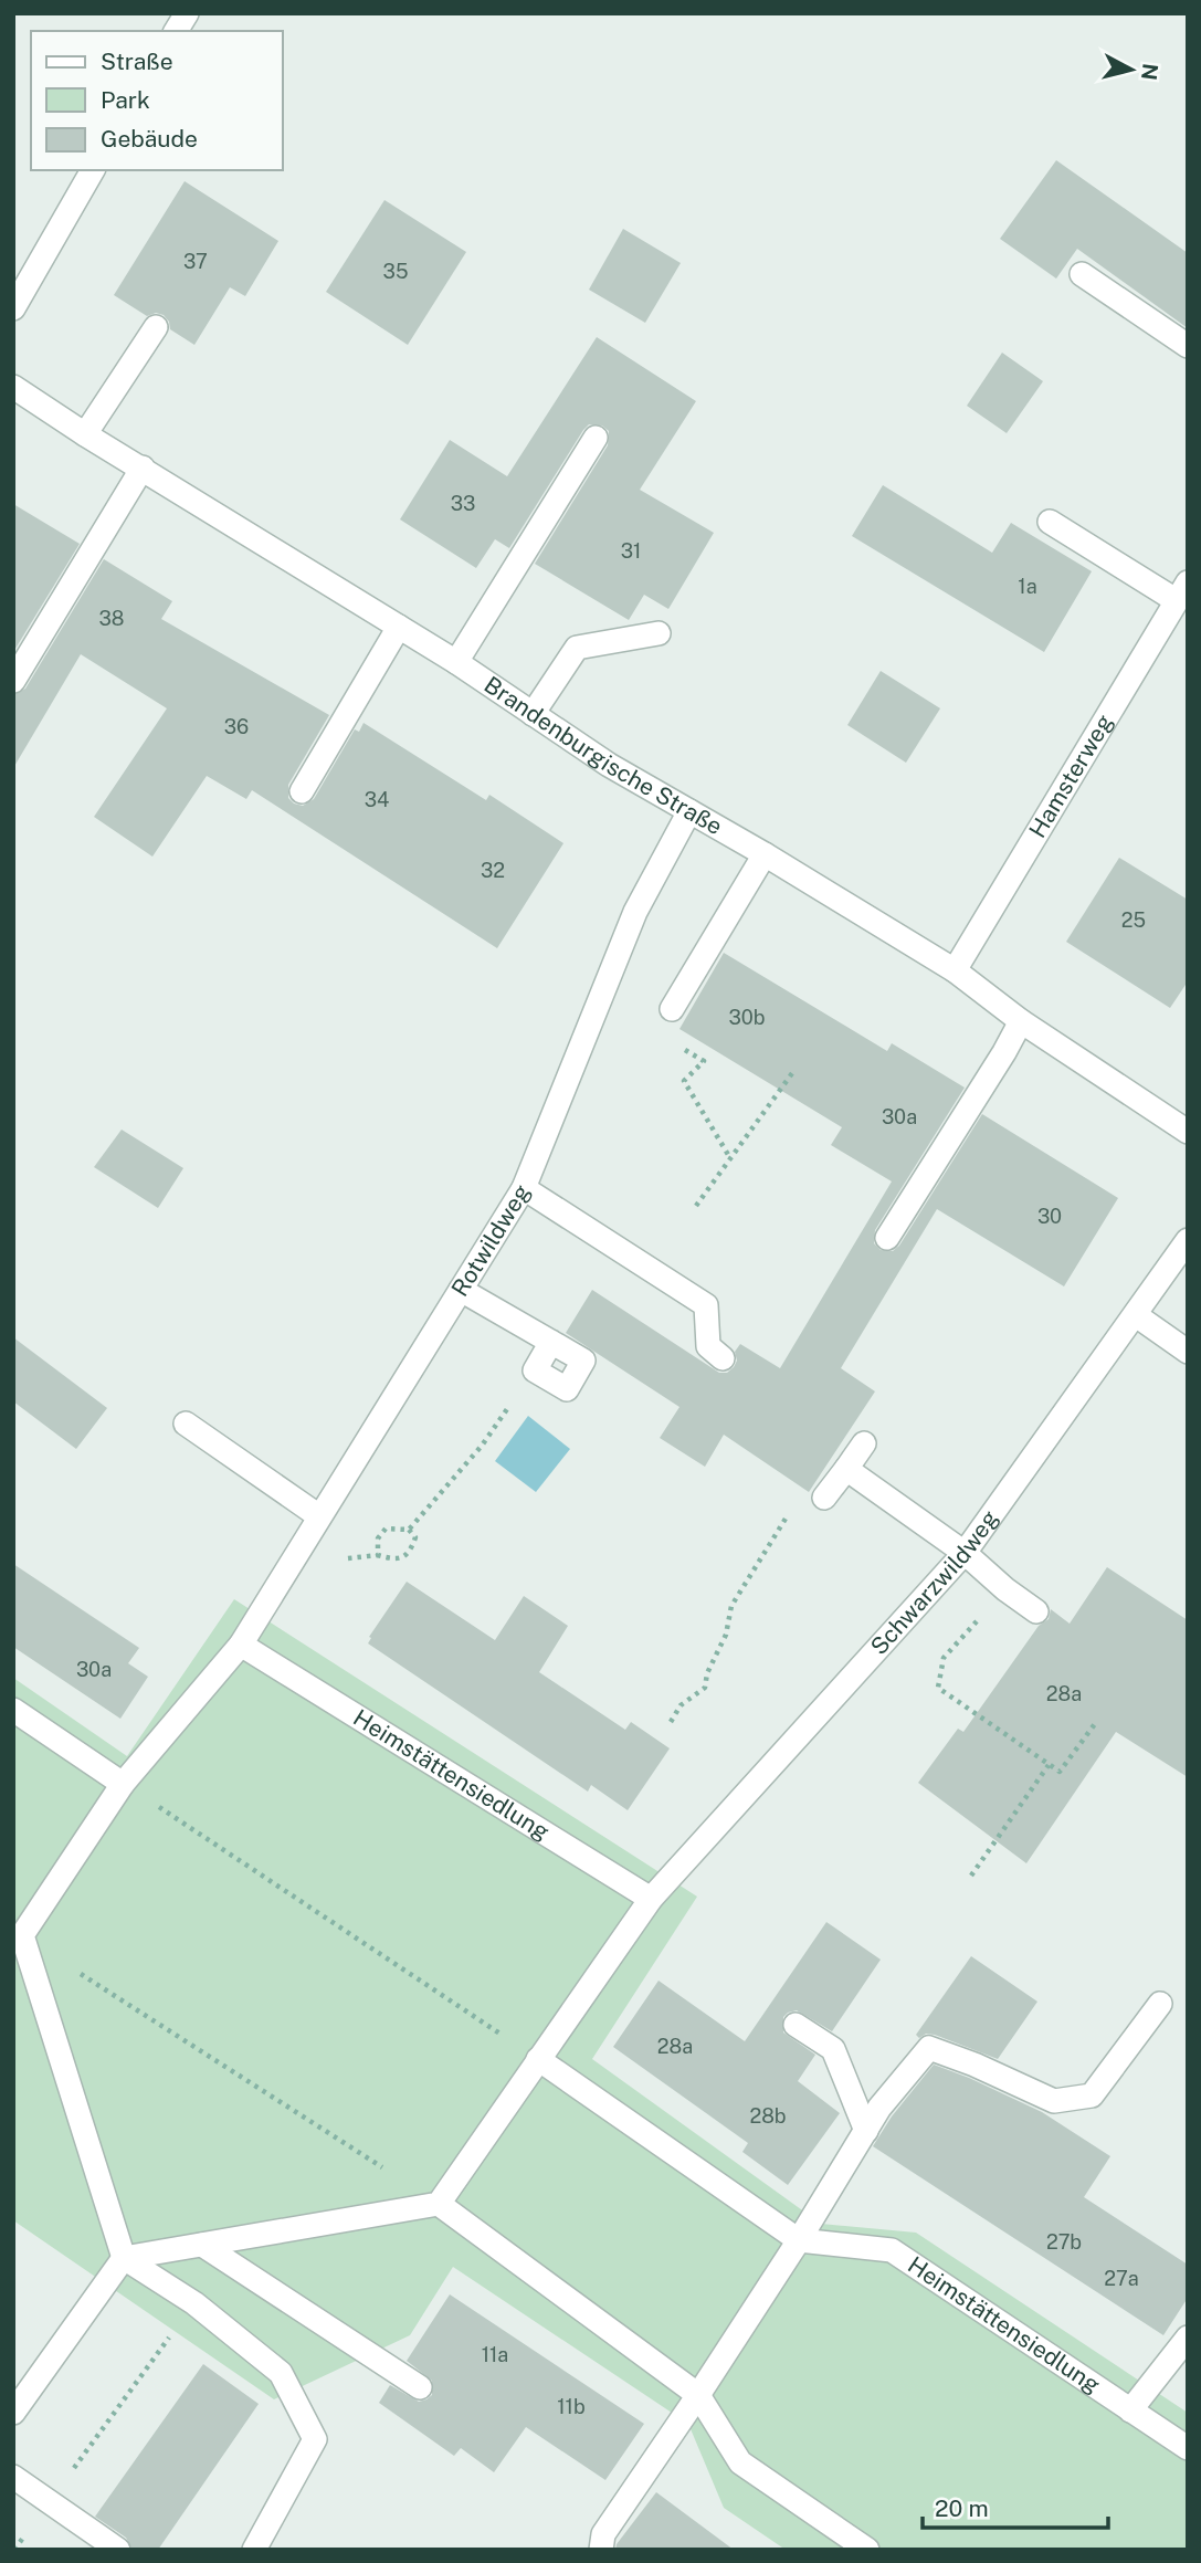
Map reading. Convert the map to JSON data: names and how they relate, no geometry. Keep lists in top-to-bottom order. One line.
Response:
{"streets":{"street":["Brandenburgische Straße","Hamsterweg","Rotwildweg","Schwarzwildweg","Heimstättensiedlung"]},"crossings":[["Brandenburgische Straße","Hamsterweg"],["Brandenburgische Straße","Rotwildweg"],["Rotwildweg","Heimstättensiedlung"],["Schwarzwildweg","Heimstättensiedlung"]],"house_numbers":["37","35","33","31","1a","38","36","34","32","25","30b","30a","30","30a","28a","28a","28b","27b","27a","11a","11b"],"legend":["Straße","Park","Gebäude"],"scale_bar":"20 m","north":"right"}
